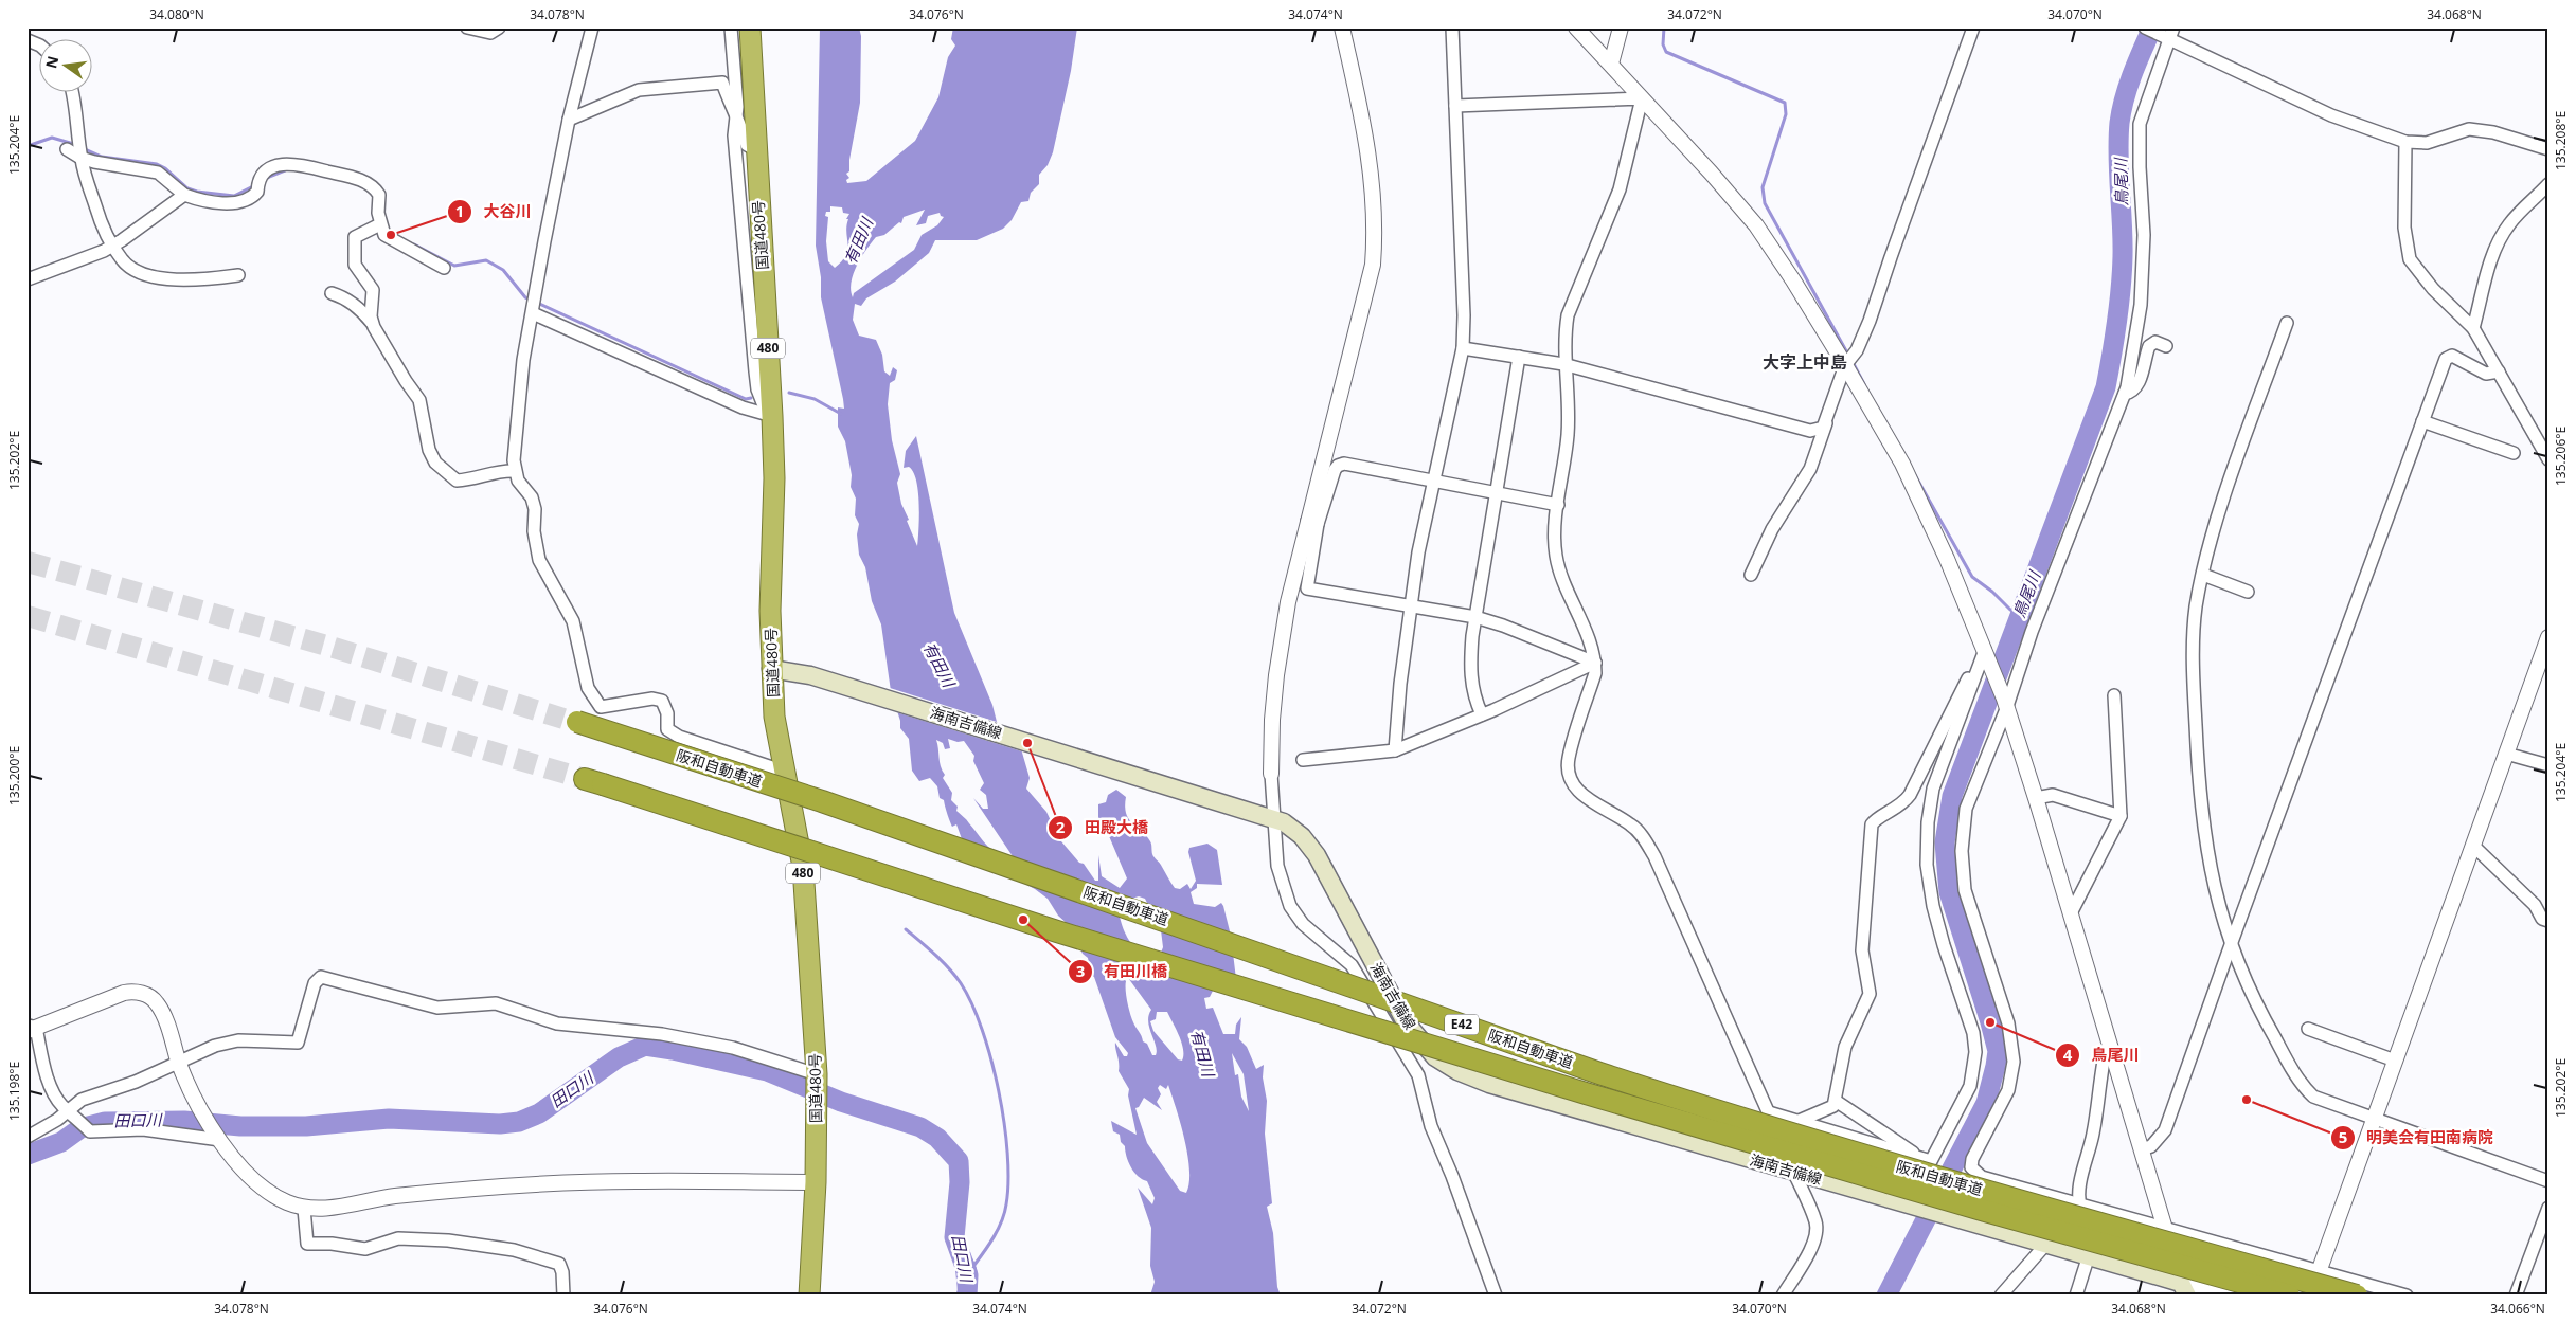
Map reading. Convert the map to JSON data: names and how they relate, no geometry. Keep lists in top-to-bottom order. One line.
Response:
{"streets":{"highway":["国道480号","480","阪和自動車道","E42"],"main road":["海南吉備線"]},"crossings":[["国道480号","海南吉備線"]],"districts":["大字上中島"],"water":["鳥尾川","有田川","田口川"],"places":["大谷川","田殿大橋","有田川橋","鳥尾川","明美会有田南病院"],"north":"left","coordinates":["34.080°N","34.078°N","34.076°N","34.074°N","34.072°N","34.070°N","34.068°N","135.208°E","135.204°E","135.206°E","135.202°E","135.200°E","135.198°E","34.066°N"]}
